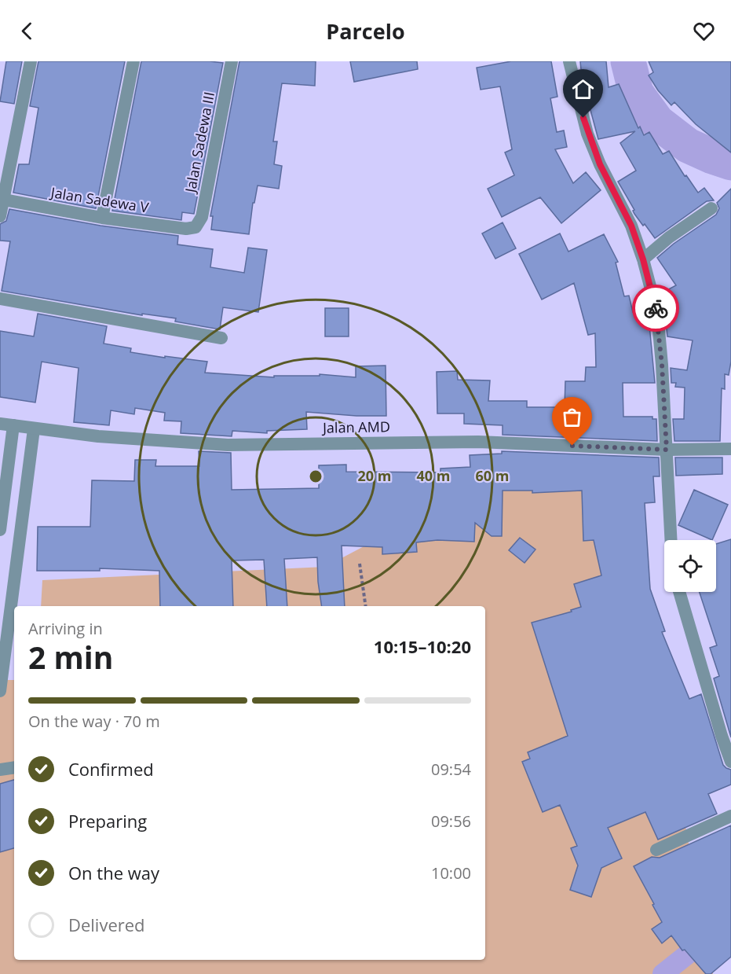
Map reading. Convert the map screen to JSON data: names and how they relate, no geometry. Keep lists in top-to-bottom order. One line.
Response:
{"streets":{"street":["Jalan Sadewa III","Jalan Sadewa V","Jalan AMD"]},"crossings":[["Jalan Sadewa III","Jalan Sadewa V"]],"page":{"header":"Parcelo","heading":["2 min","Arriving in","10:15–10:20"],"bar":"On the way · 70 m","list":[["Confirmed","09:54"],["Preparing","09:56"],["On the way","10:00"],"Delivered"]},"rings":["20 m","40 m","60 m"]}
